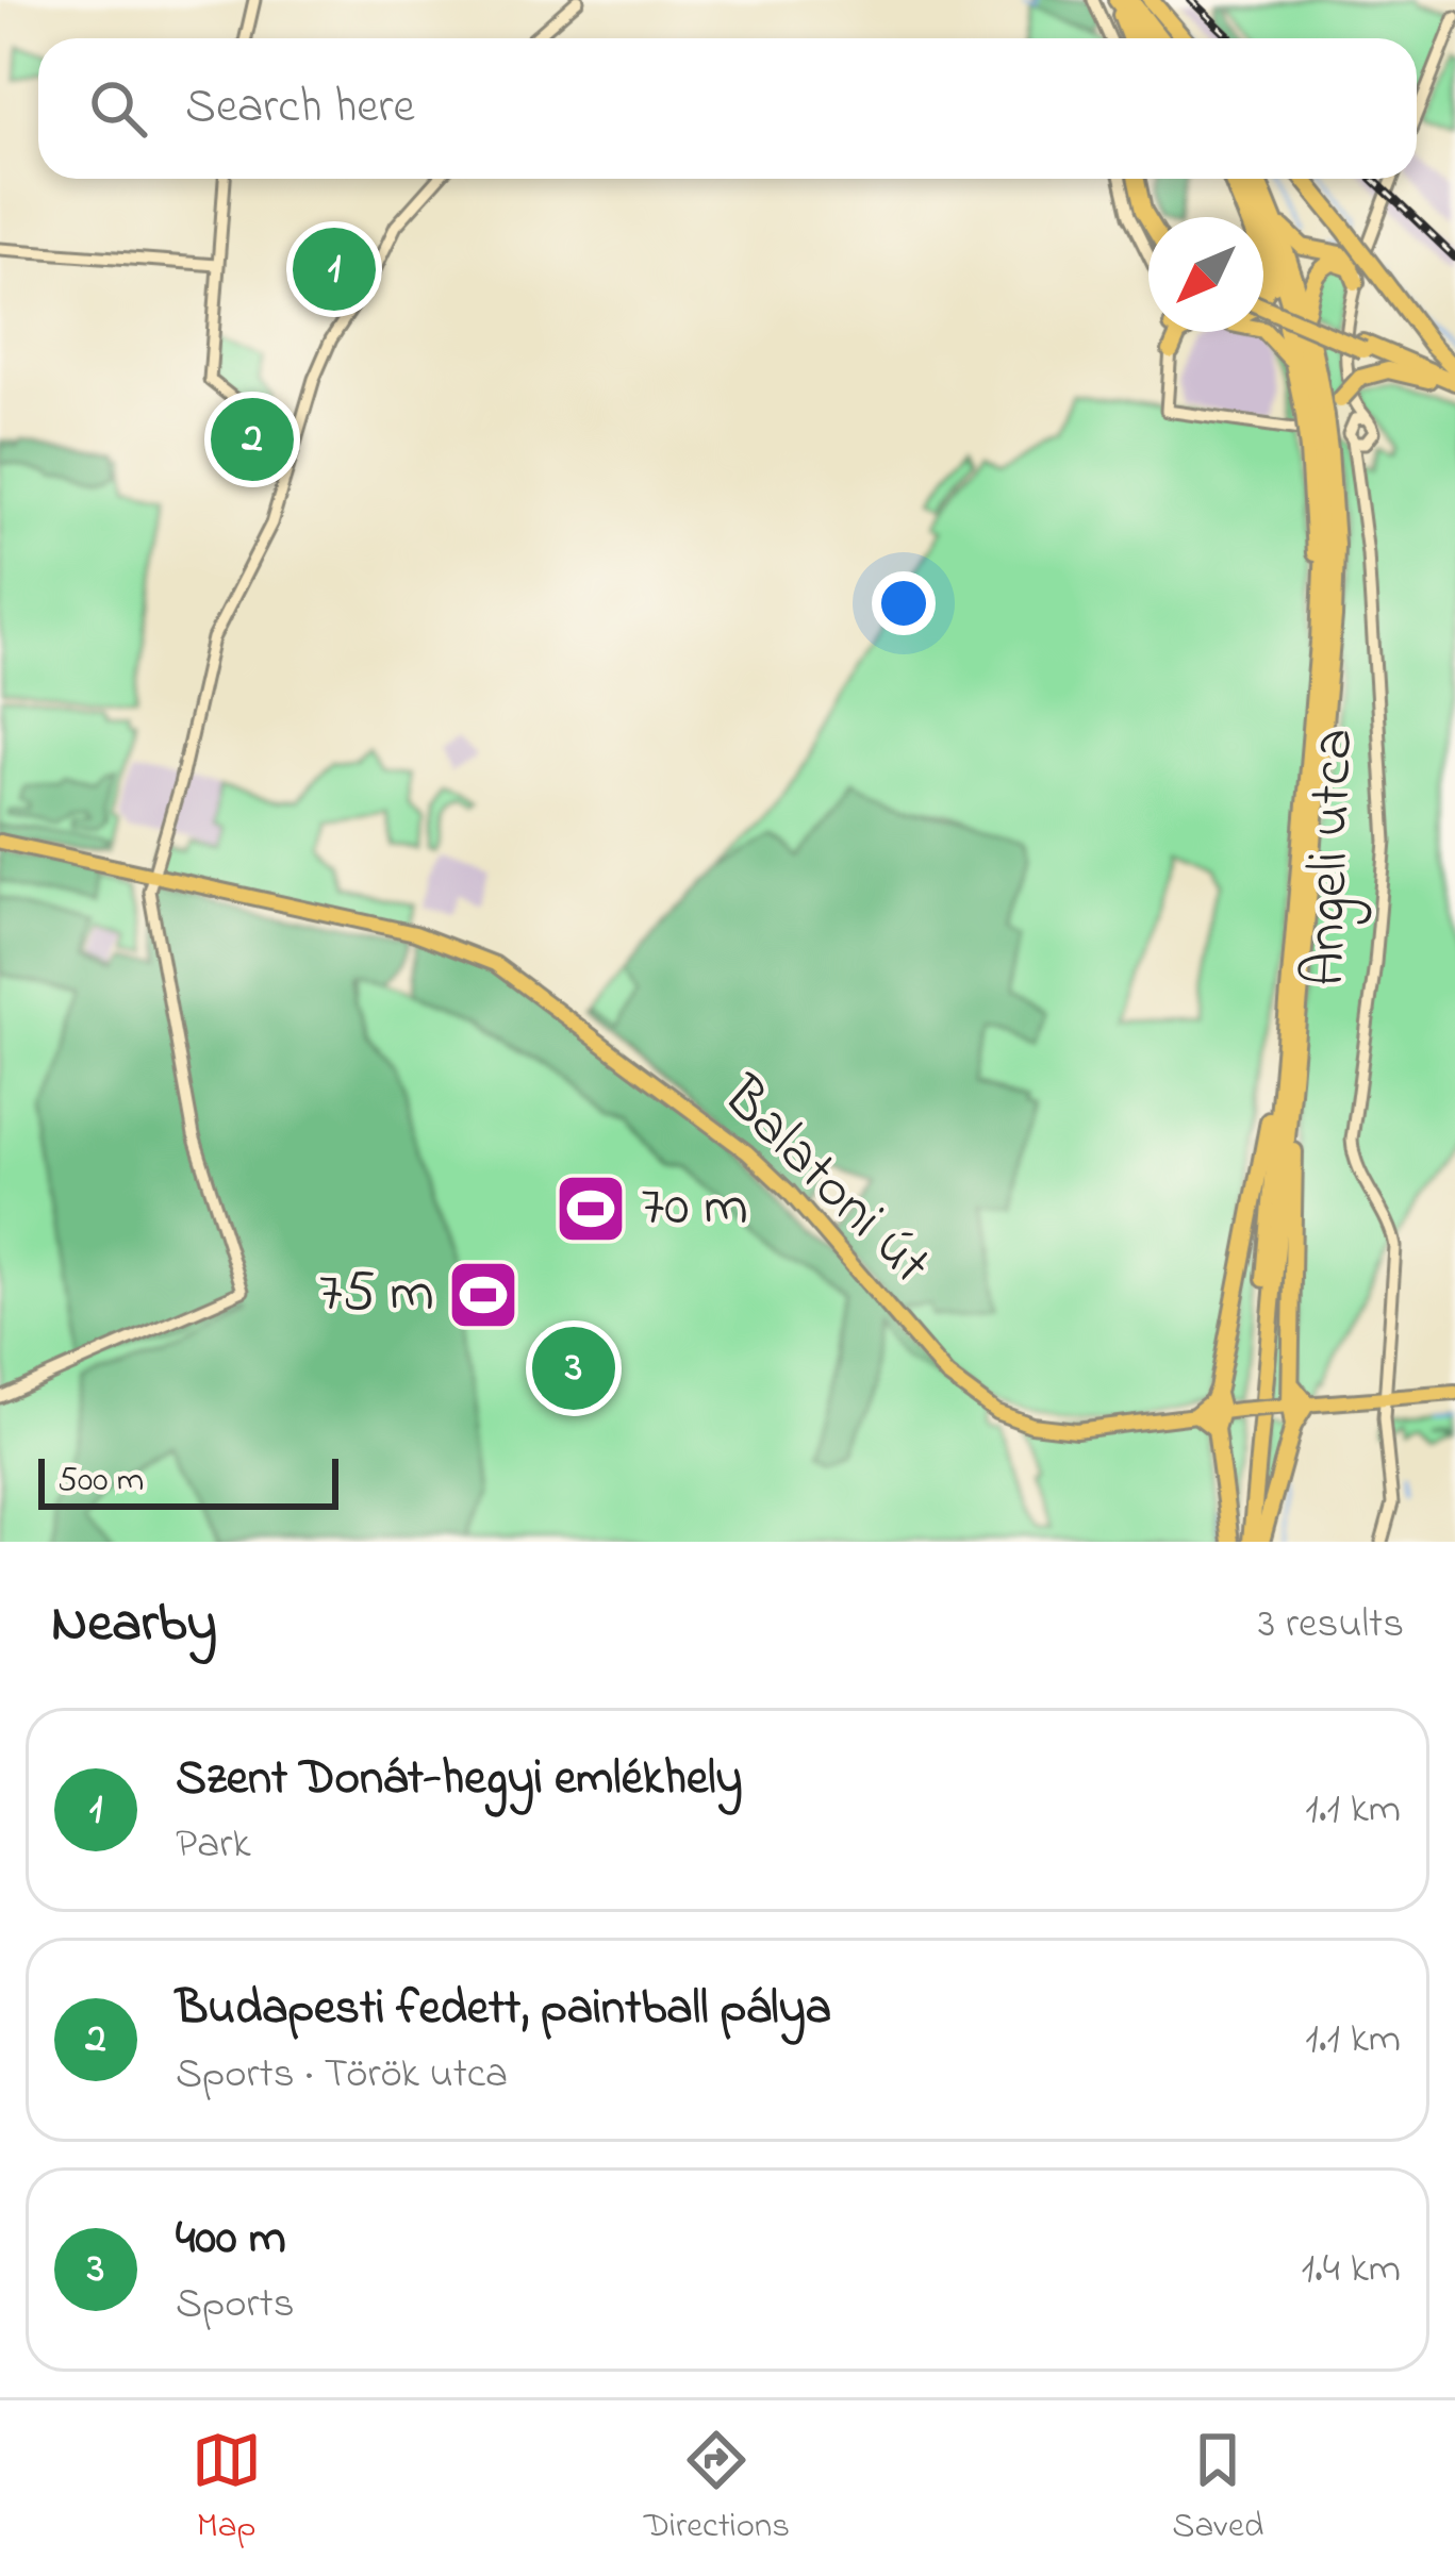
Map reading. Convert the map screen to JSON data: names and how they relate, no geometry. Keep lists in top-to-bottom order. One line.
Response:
{"streets":{"main road":["Balatoni út"],"street":["Angeli utca"]},"places":{"sports":["70 m","75 m"]},"scale_bar":"500 m","north":"bottom left","page":{"search":"Search here","pins":["1","2","3"],"scale":"500 m","heading":["Nearby","3 results"],"list":[{"mark":"1","name":"Szent Donát-hegyi emlékhely","note":"Park","value":"1.1 km"},{"mark":"2","name":"Budapesti fedett, paintball pálya","note":"Sports · Török utca","value":"1.1 km"},{"mark":"3","name":"400 m","note":"Sports","value":"1.4 km"}],"nav":["Map","Directions","Saved"]}}
